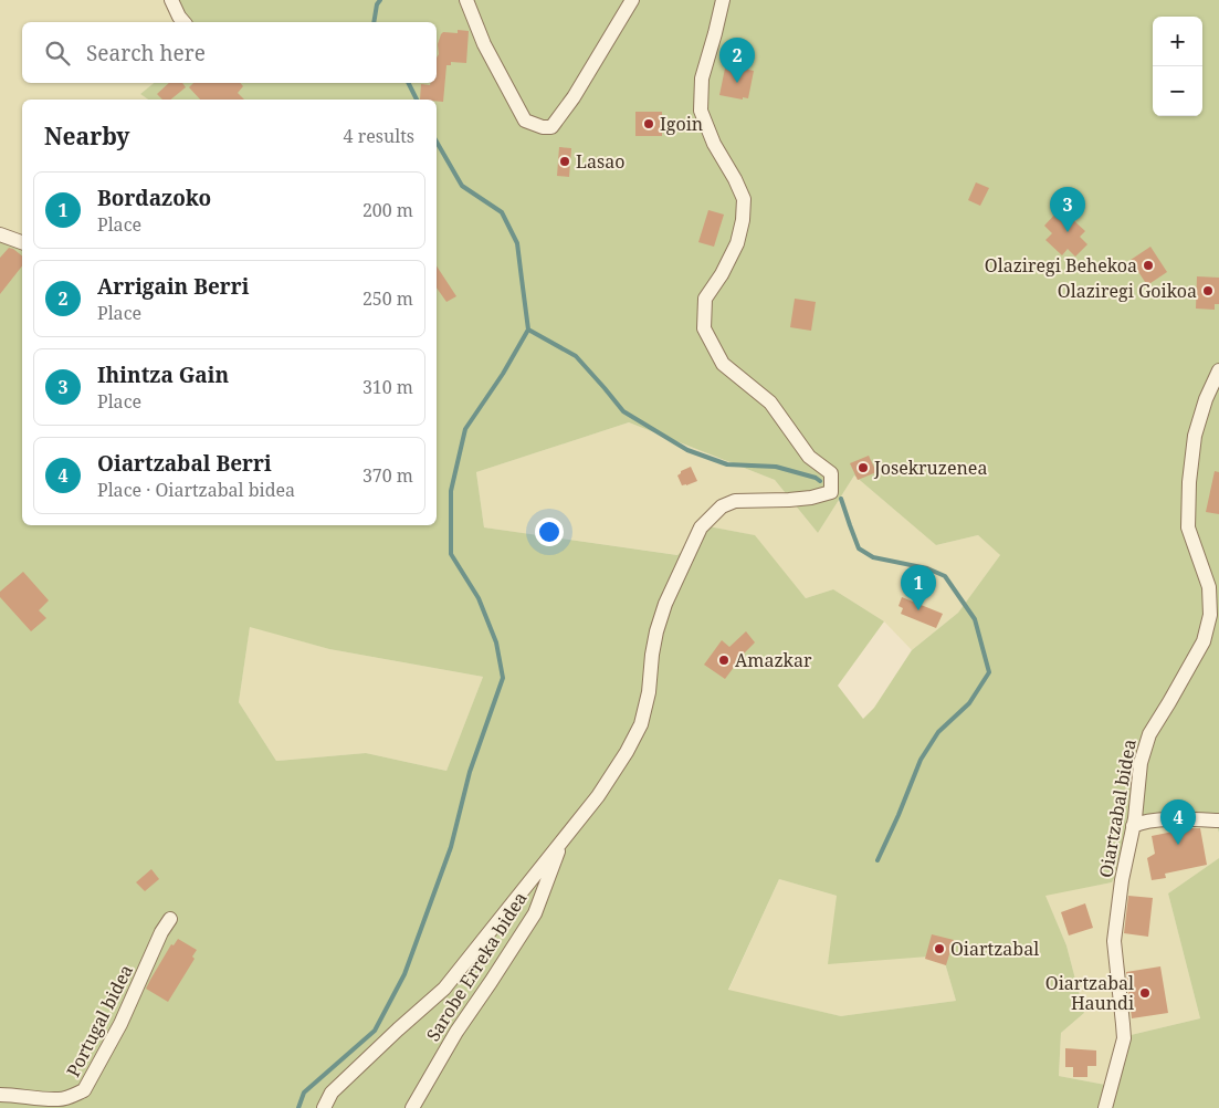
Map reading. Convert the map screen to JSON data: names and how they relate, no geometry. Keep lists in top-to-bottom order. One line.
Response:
{"streets":{"street":["Oiartzabal bidea","Sarobe Erreka bidea","Portugal bidea"]},"places":["Igoin","Lasao","Olaziregi Behekoa","Olaziregi Goikoa","Josekruzenea","Amazkar","Oiartzabal","Oiartzabal Haundi"],"page":{"map_buttons":["+","−"],"search":"Search here","pins":["2","3","1","4"],"heading":["Nearby","4 results"],"list":[{"mark":"1","name":"Bordazoko","note":"Place","value":"200 m"},{"mark":"2","name":"Arrigain Berri","note":"Place","value":"250 m"},{"mark":"3","name":"Ihintza Gain","note":"Place","value":"310 m"},{"mark":"4","name":"Oiartzabal Berri","note":"Place · Oiartzabal bidea","value":"370 m"}]}}
